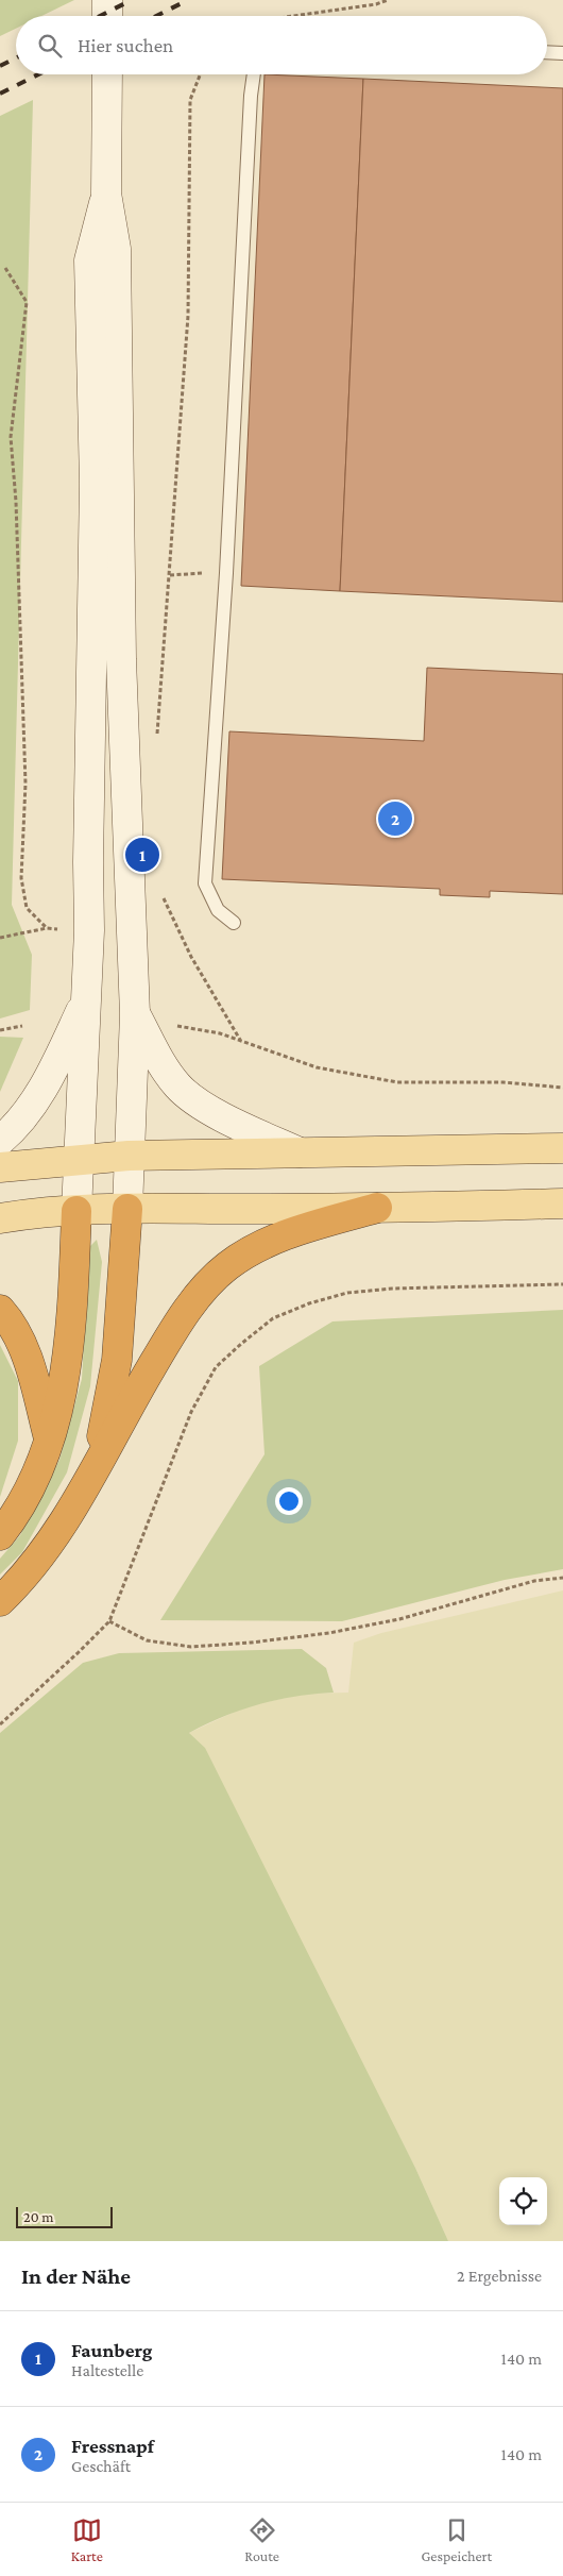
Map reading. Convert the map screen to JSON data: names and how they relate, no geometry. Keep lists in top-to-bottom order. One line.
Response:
{"scale_bar":"20 m","page":{"search":"Hier suchen","pins":["2","1"],"scale":"20 m","heading":["In der Nähe","2 Ergebnisse"],"list":[{"mark":"1","name":"Faunberg","note":"Haltestelle","value":"140 m"},{"mark":"2","name":"Fressnapf","note":"Geschäft","value":"140 m"}],"nav":["Karte","Route","Gespeichert"]}}
